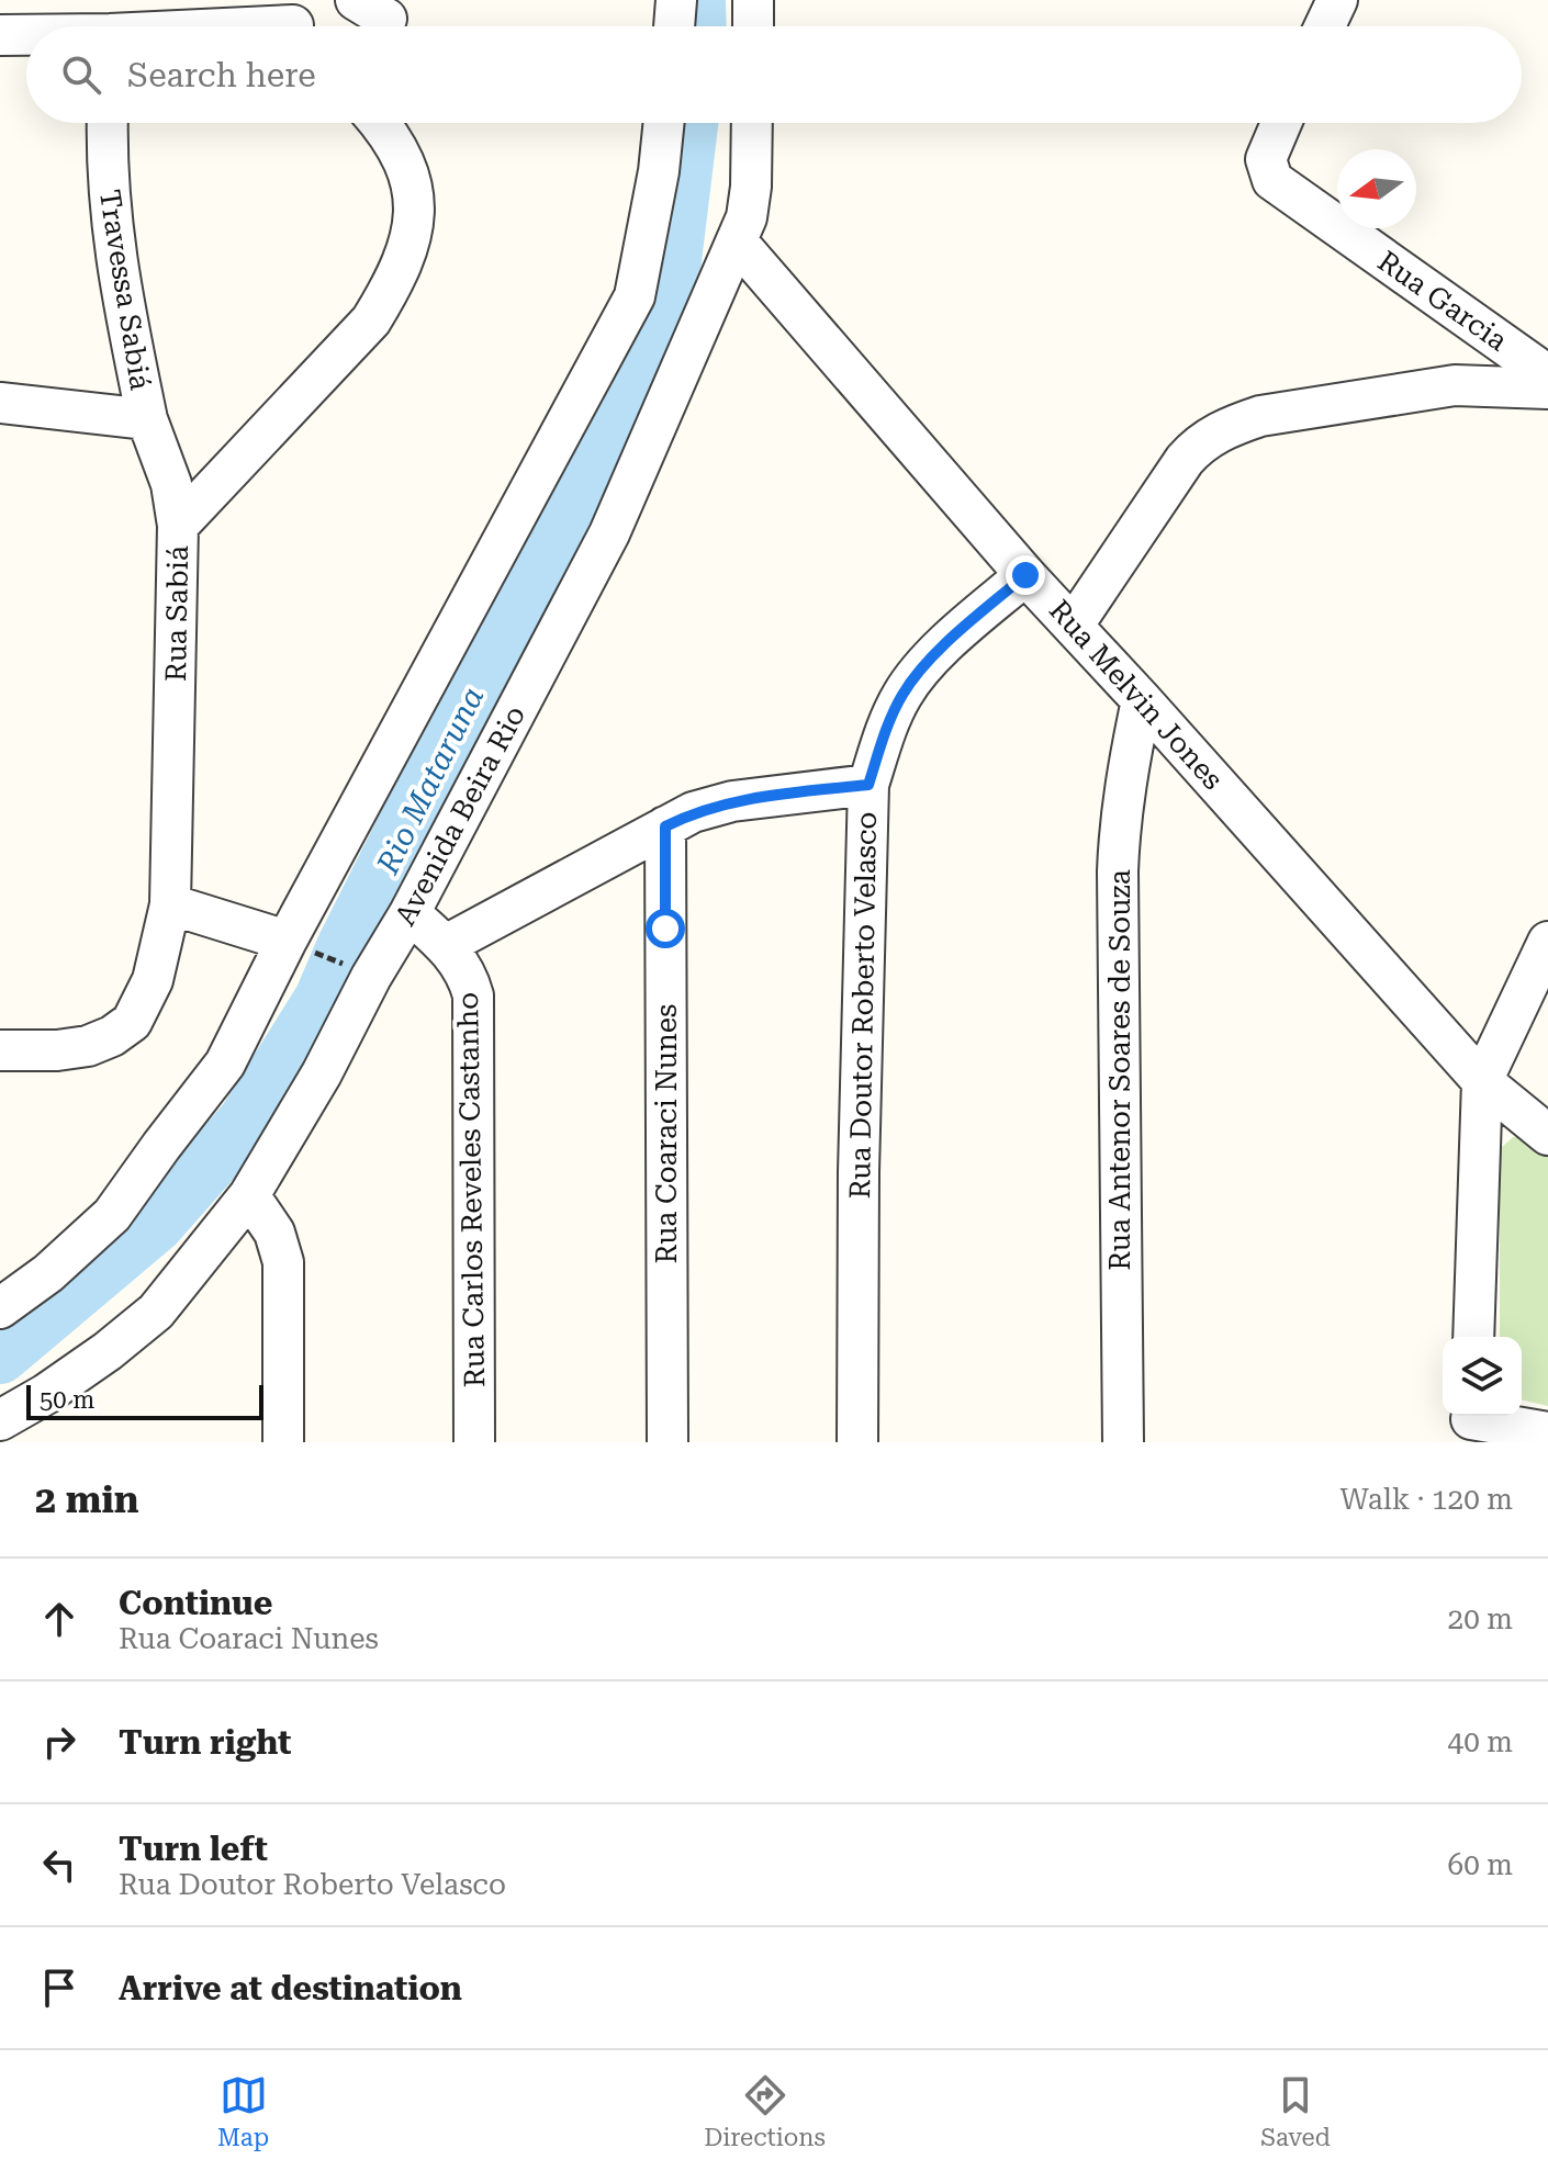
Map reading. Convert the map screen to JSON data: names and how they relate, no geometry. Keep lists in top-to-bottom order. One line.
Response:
{"streets":{"street":["Travessa Sabiá","Rua Garcia","Rua Sabiá","Rua Melvin Jones","Avenida Beira Rio","Rua Doutor Roberto Velasco","Rua Antenor Soares de Souza","Rua Coaraci Nunes","Rua Carlos Reveles Castanho"]},"crossings":[["Travessa Sabiá","Rua Sabiá"],["Rua Melvin Jones","Avenida Beira Rio"],["Rua Melvin Jones","Rua Doutor Roberto Velasco"],["Rua Melvin Jones","Rua Antenor Soares de Souza"],["Avenida Beira Rio","Rua Carlos Reveles Castanho"]],"water":["Rio Mataruna"],"scale_bar":"50 m","north":"left","page":{"search":"Search here","scale":"50 m","heading":["2 min","Walk · 120 m"],"list":[["Continue","Rua Coaraci Nunes","20 m"],["Turn right","40 m"],["Turn left","Rua Doutor Roberto Velasco","60 m"],"Arrive at destination"],"nav":["Map","Directions","Saved"]}}
